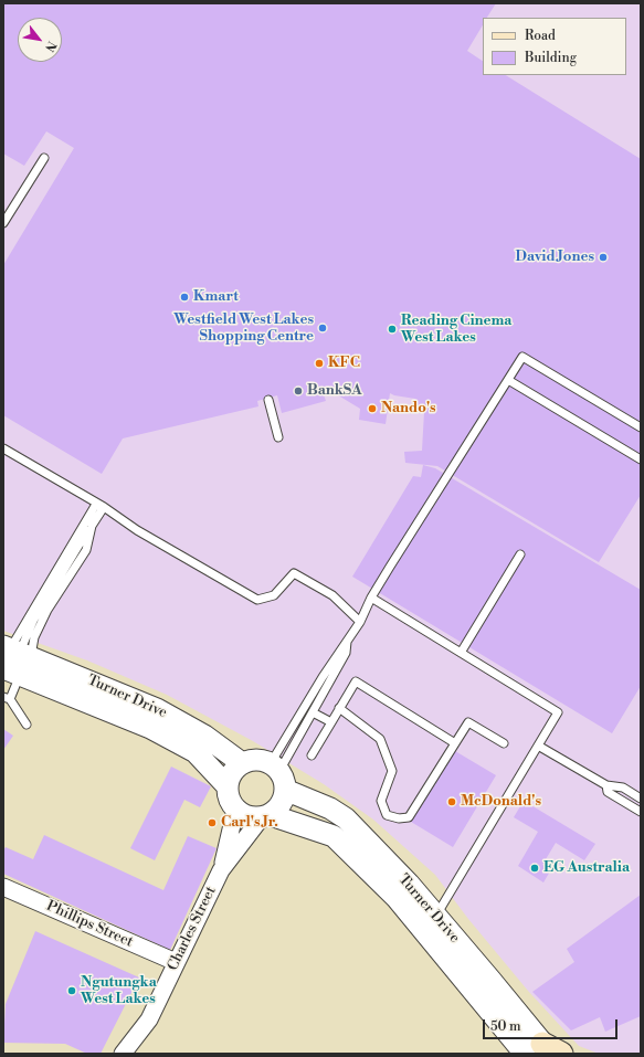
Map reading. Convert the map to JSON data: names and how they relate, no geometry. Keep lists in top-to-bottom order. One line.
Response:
{"streets":{"street":["Turner Drive","Phillips Street","Charles Street"]},"crossings":[["Turner Drive","Charles Street"],["Phillips Street","Charles Street"]],"places":["David Jones","Kmart","Westfield West Lakes Shopping Centre","Reading Cinema West Lakes","KFC","BankSA","Nando's","McDonald's","Carl's Jr.","EG Australia","Ngutungka West Lakes"],"legend":["Road","Building"],"scale_bar":"50 m","north":"bottom right"}
